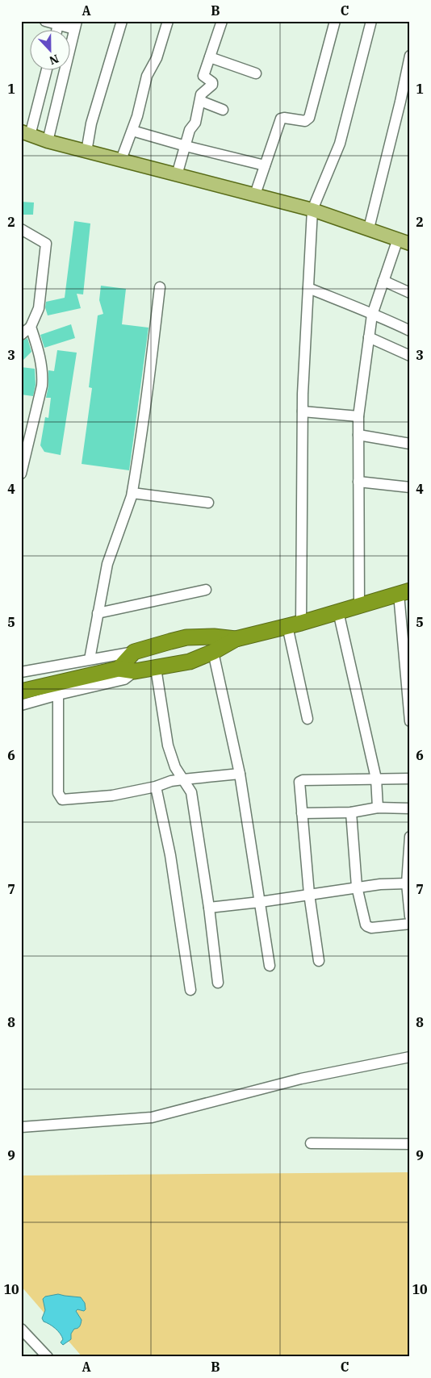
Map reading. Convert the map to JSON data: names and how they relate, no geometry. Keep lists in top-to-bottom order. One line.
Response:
{"north":"bottom","grid":{"columns":["A","B","C"],"rows":["1","2","3","4","5","6","7","8","9","10"]}}
